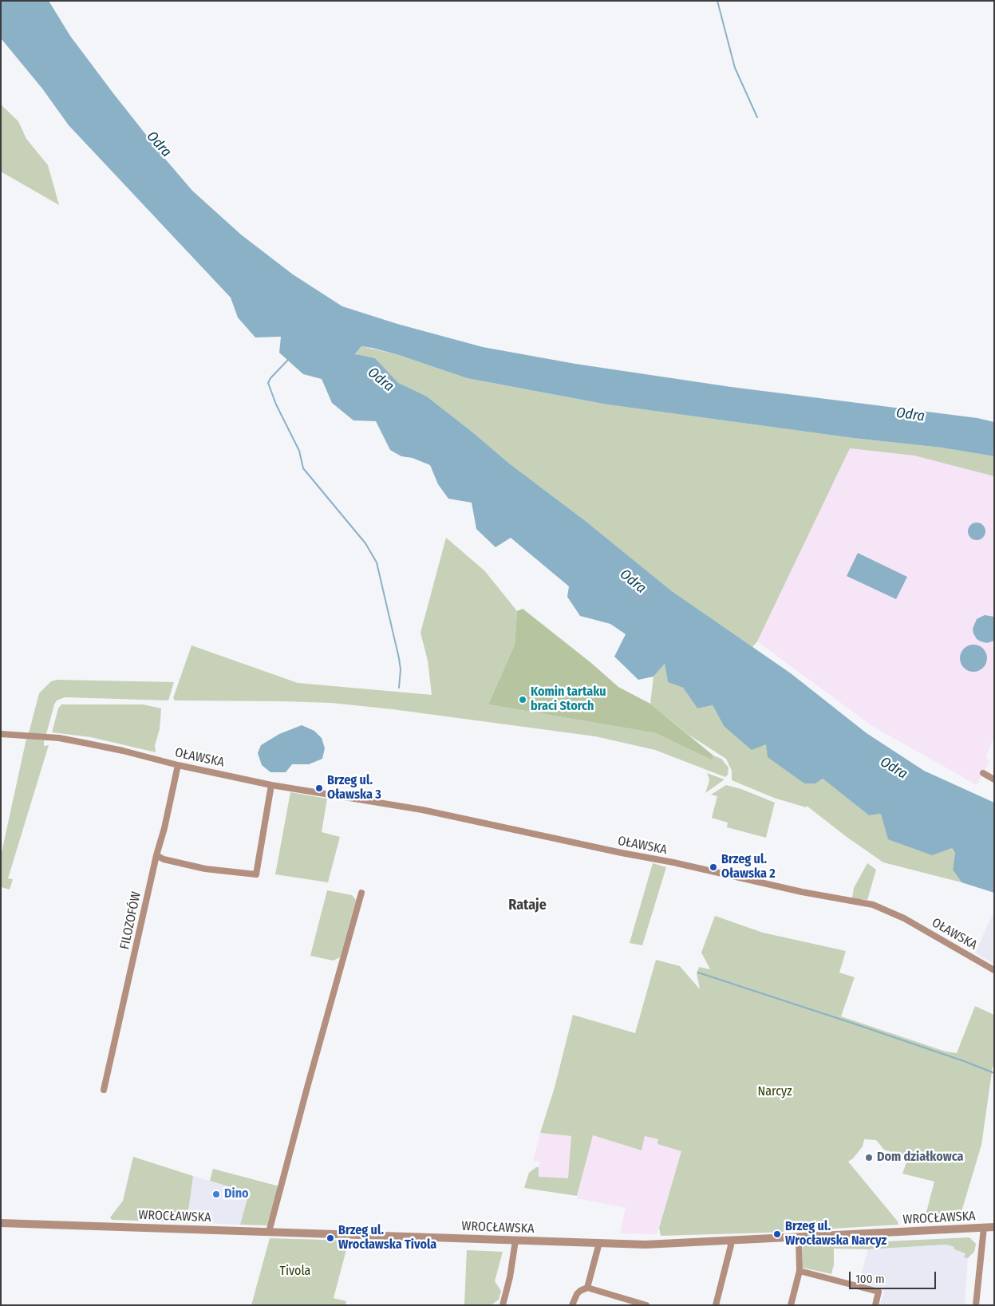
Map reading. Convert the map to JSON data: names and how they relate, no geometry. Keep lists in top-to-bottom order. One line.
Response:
{"streets":{"street":["OŁAWSKA","FILOZOFÓW","WROCŁAWSKA"]},"crossings":[["OŁAWSKA","FILOZOFÓW"]],"districts":["Rataje"],"water":["Odra"],"parks":["Narcyz","Tivola"],"places":["Komin tartaku braci Storch","Brzeg ul. Oławska 3","Brzeg ul. Oławska 2","Dom działkowca","Dino","Brzeg ul. Wrocławska Narcyz","Brzeg ul. Wrocławska Tivola"],"scale_bar":"100 m"}
